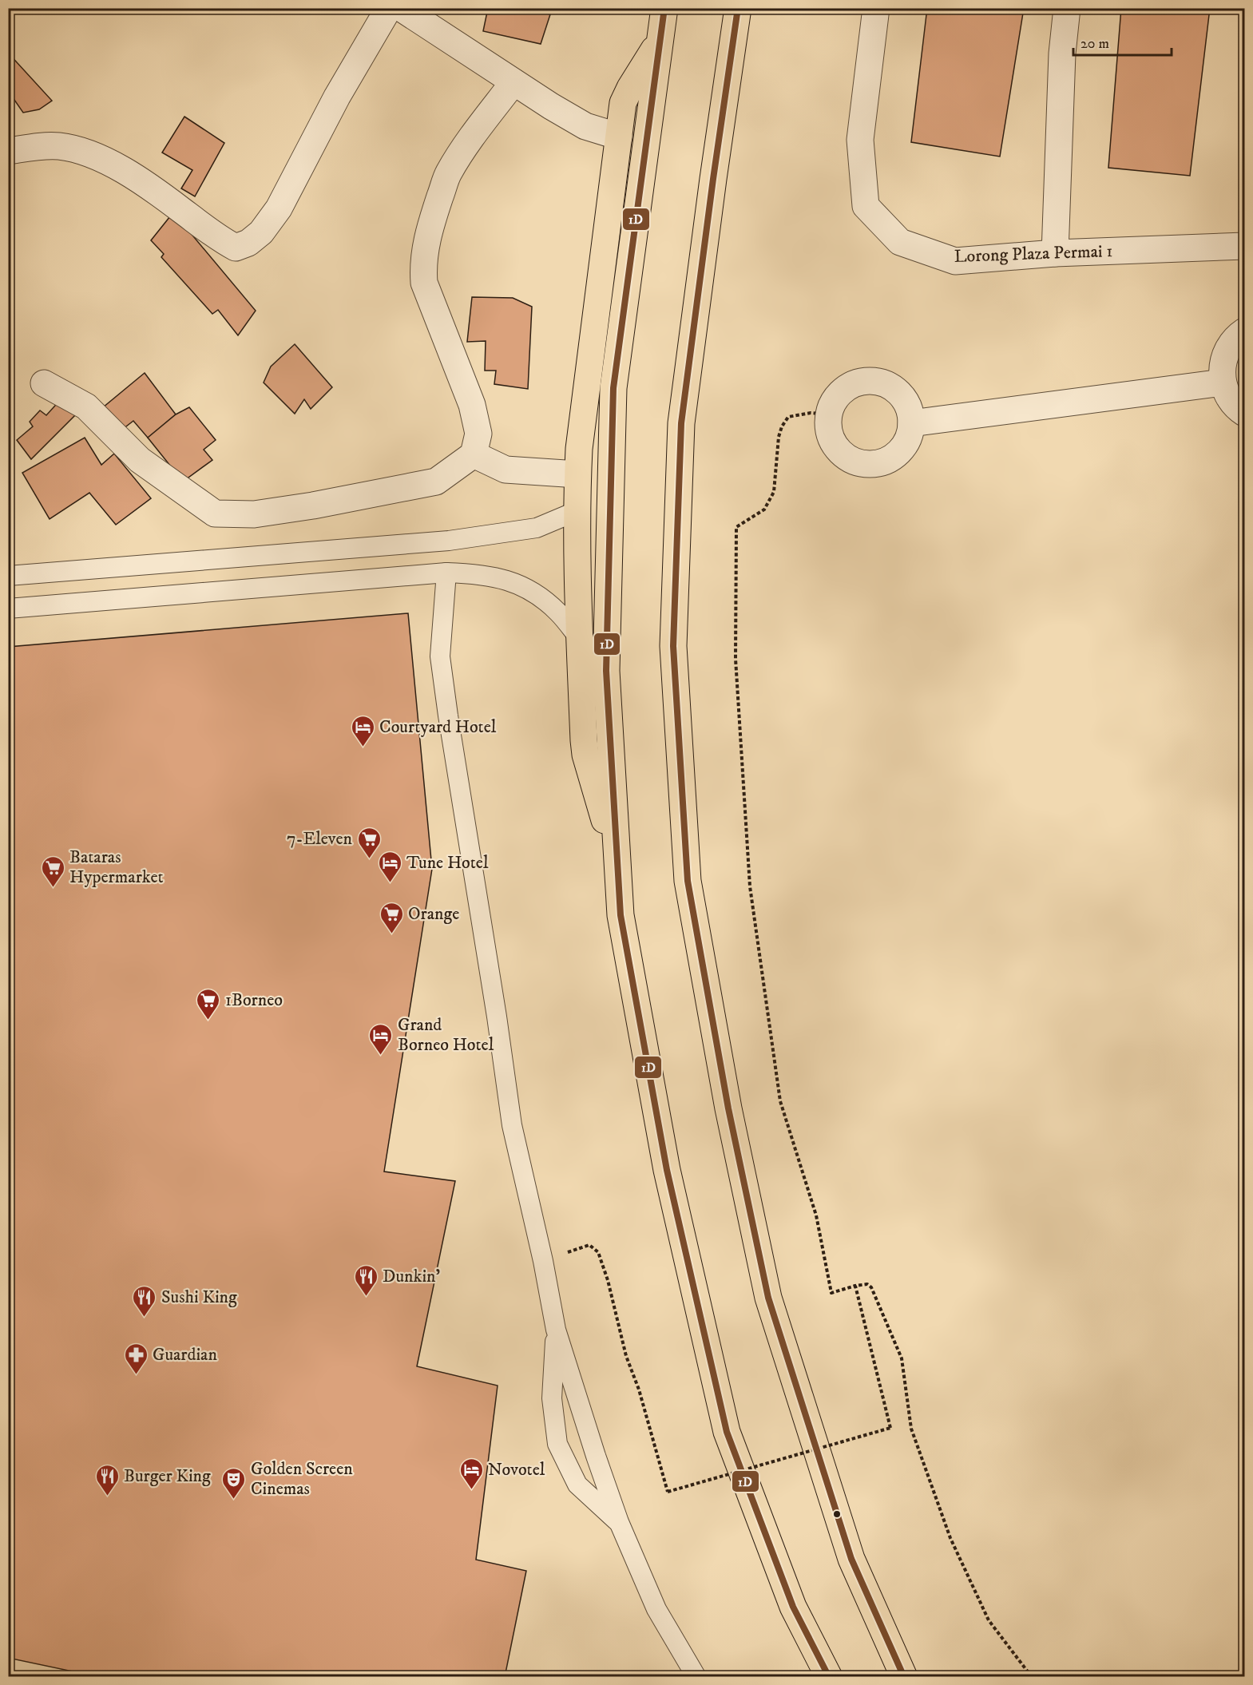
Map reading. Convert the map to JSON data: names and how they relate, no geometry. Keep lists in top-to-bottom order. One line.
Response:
{"streets":{"street":["Lorong Plaza Permai 1"]},"places":{"hotel":["Courtyard Hotel","Tune Hotel","Grand Borneo Hotel","Novotel"],"supermarket":["7-Eleven","Bataras Hypermarket","Orange","1Borneo"],"restaurant":["Dunkin'","Sushi King","Burger King"],"pharmacy":["Guardian"],"theatre":["Golden Screen Cinemas"]},"lines":["transit line 1D"],"scale_bar":"20 m"}
